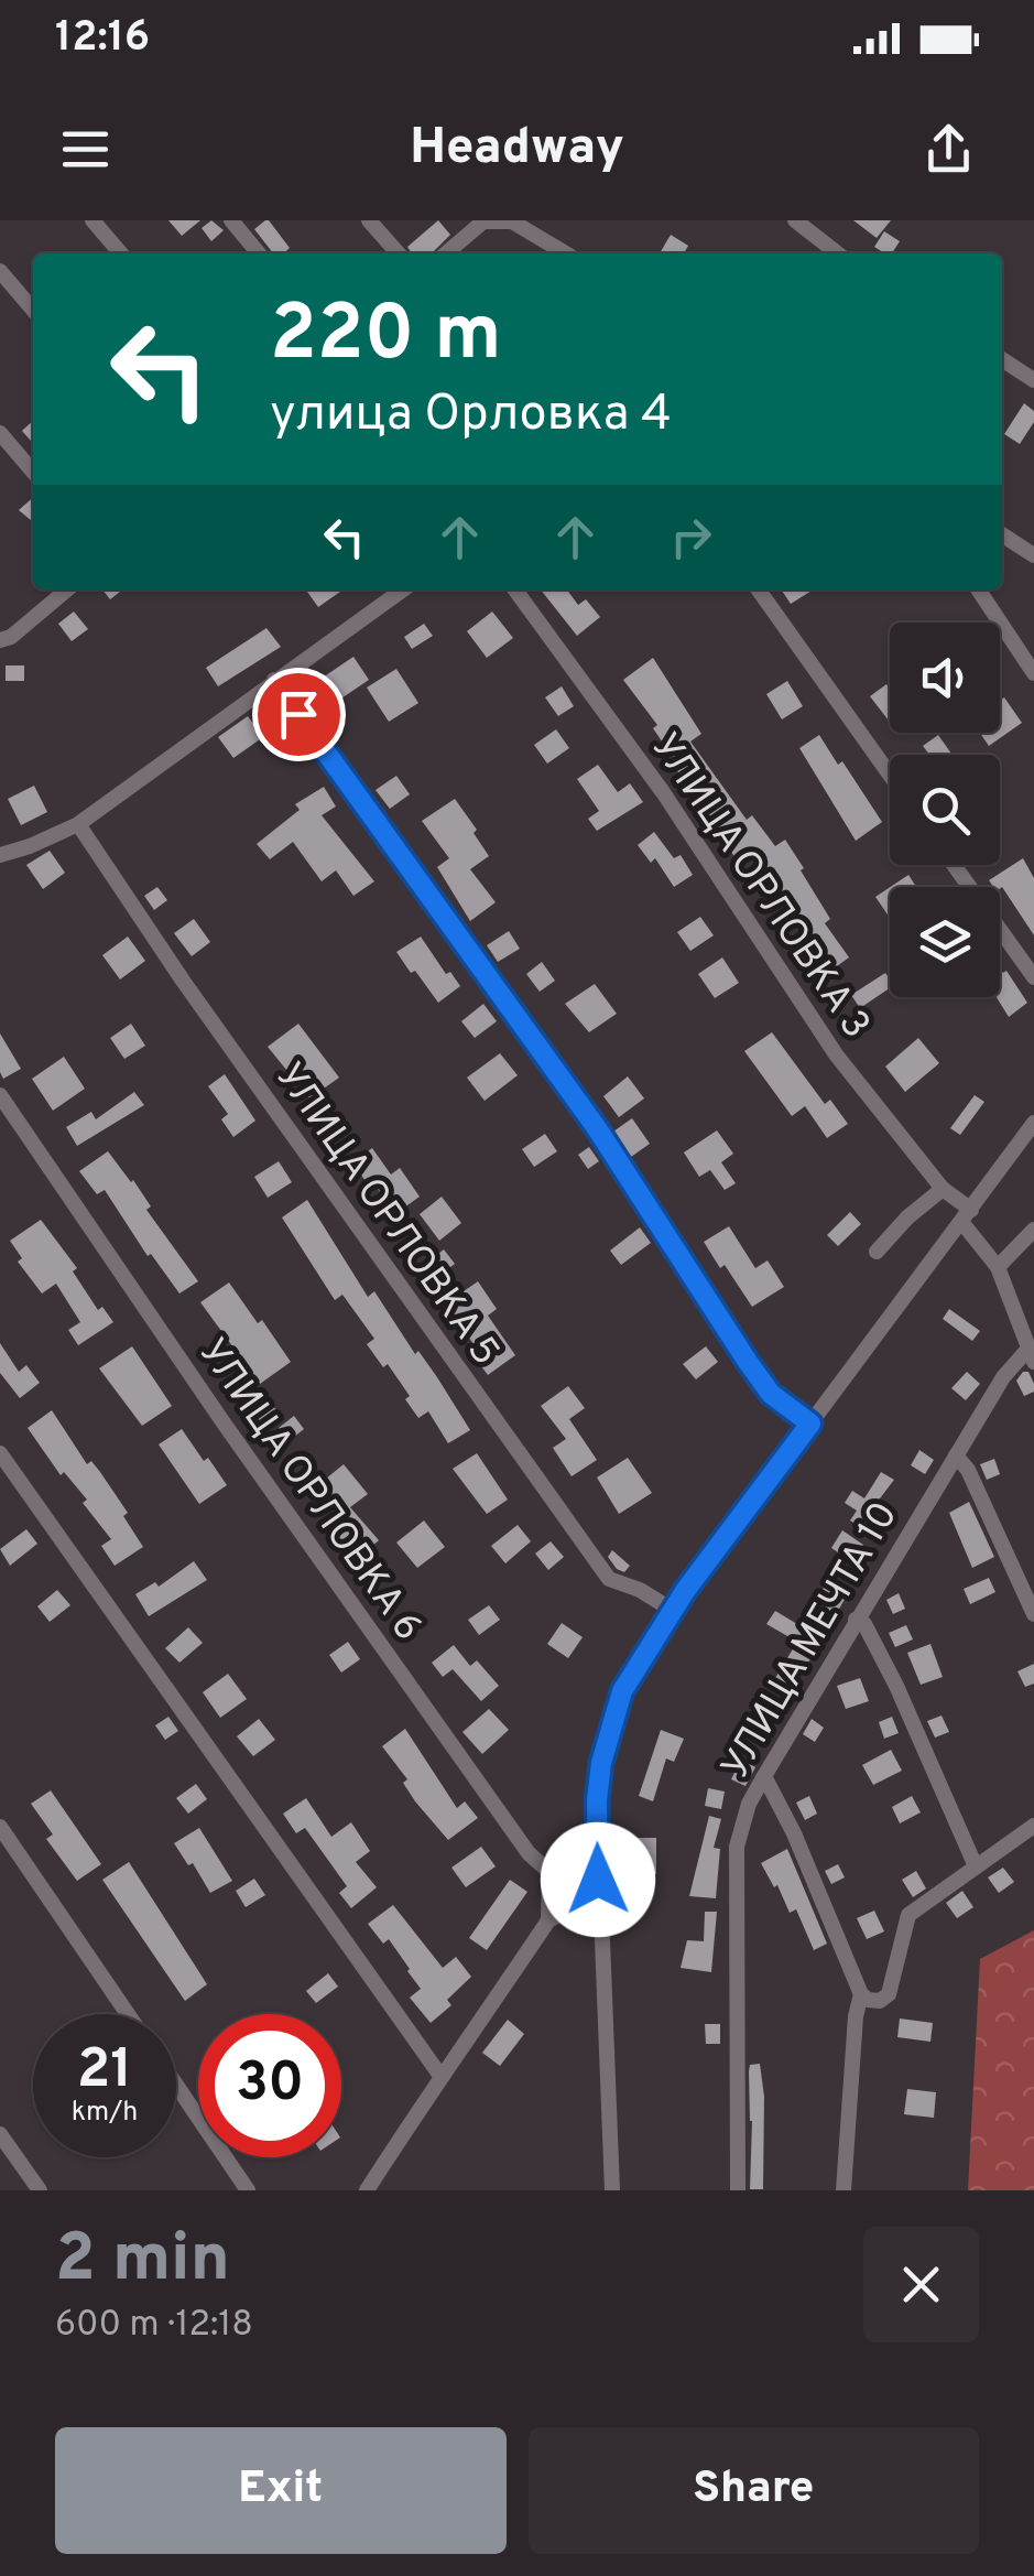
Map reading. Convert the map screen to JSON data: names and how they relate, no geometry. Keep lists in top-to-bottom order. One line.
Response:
{"streets":{"street":["УЛИЦА ОРЛОВКА 3","УЛИЦА ОРЛОВКА 5","УЛИЦА ОРЛОВКА 6","УЛИЦА МЕЧТА 10"]},"crossings":[["УЛИЦА ОРЛОВКА 3","УЛИЦА МЕЧТА 10"]],"page":{"status":"12:16","header":"Headway","turn":["220 m","улица Орловка 4"],"speed":"21 km/h","limit":"30","heading":["2 min","600 m · 12:18"],"buttons":["Exit","Share"]}}
